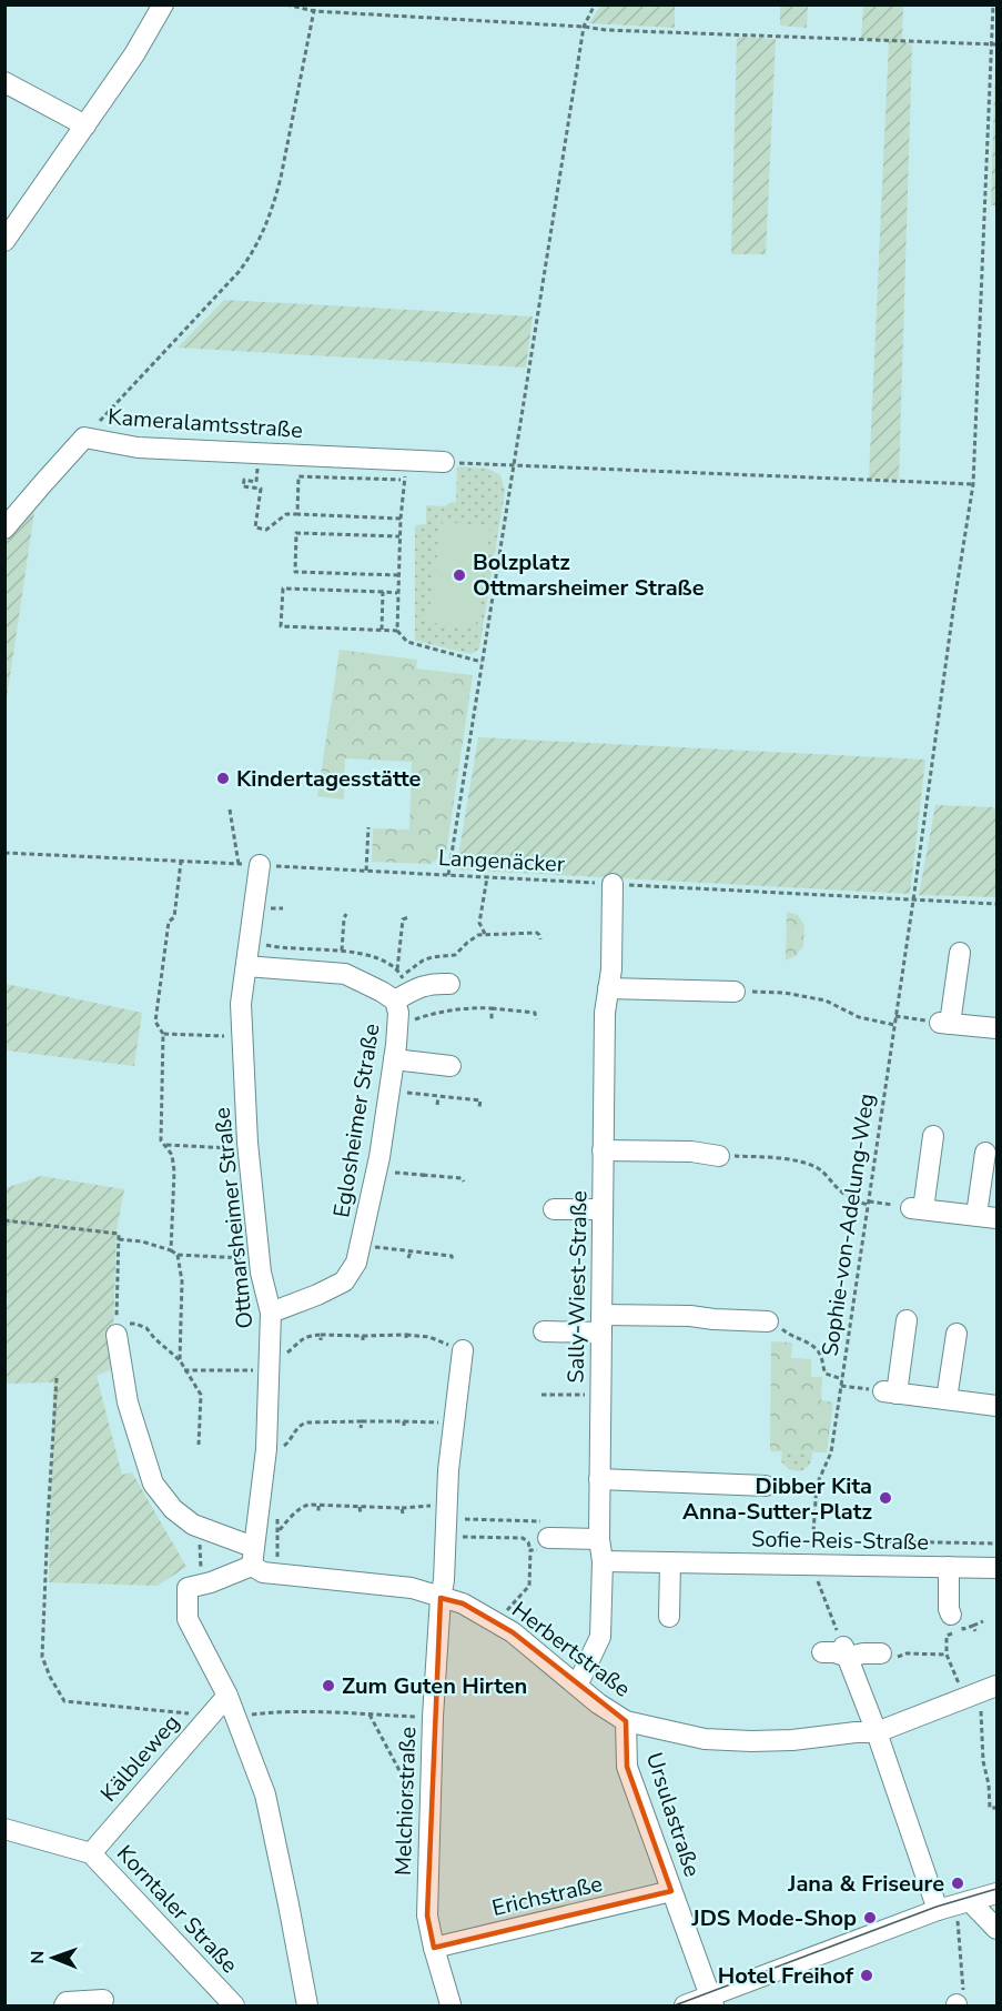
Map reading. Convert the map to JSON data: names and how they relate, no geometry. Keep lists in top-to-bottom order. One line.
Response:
{"streets":{"street":["Kameralamtsstraße","Eglosheimer Straße","Ottmarsheimer Straße","Sally-Wiest-Straße","Sofie-Reis-Straße","Herbertstraße","Kälbleweg","Melchiorstraße","Ursulastraße","Erichstraße","Korntaler Straße"],"path":["Langenäcker","Sophie-von-Adelung-Weg"]},"crossings":[["Langenäcker","Ottmarsheimer Straße"],["Langenäcker","Sophie-von-Adelung-Weg"],["Langenäcker","Sally-Wiest-Straße"],["Eglosheimer Straße","Ottmarsheimer Straße"],["Ottmarsheimer Straße","Herbertstraße"],["Sophie-von-Adelung-Weg","Sofie-Reis-Straße"],["Sally-Wiest-Straße","Sofie-Reis-Straße"],["Sally-Wiest-Straße","Herbertstraße"],["Herbertstraße","Melchiorstraße"],["Herbertstraße","Ursulastraße"],["Kälbleweg","Korntaler Straße"],["Melchiorstraße","Erichstraße"],["Ursulastraße","Erichstraße"]],"places":["Bolzplatz Ottmarsheimer Straße","Kindertagesstätte","Dibber Kita Anna-Sutter-Platz","Zum Guten Hirten","Jana & Friseure","JDS Mode-Shop","Hotel Freihof"],"north":"left"}
